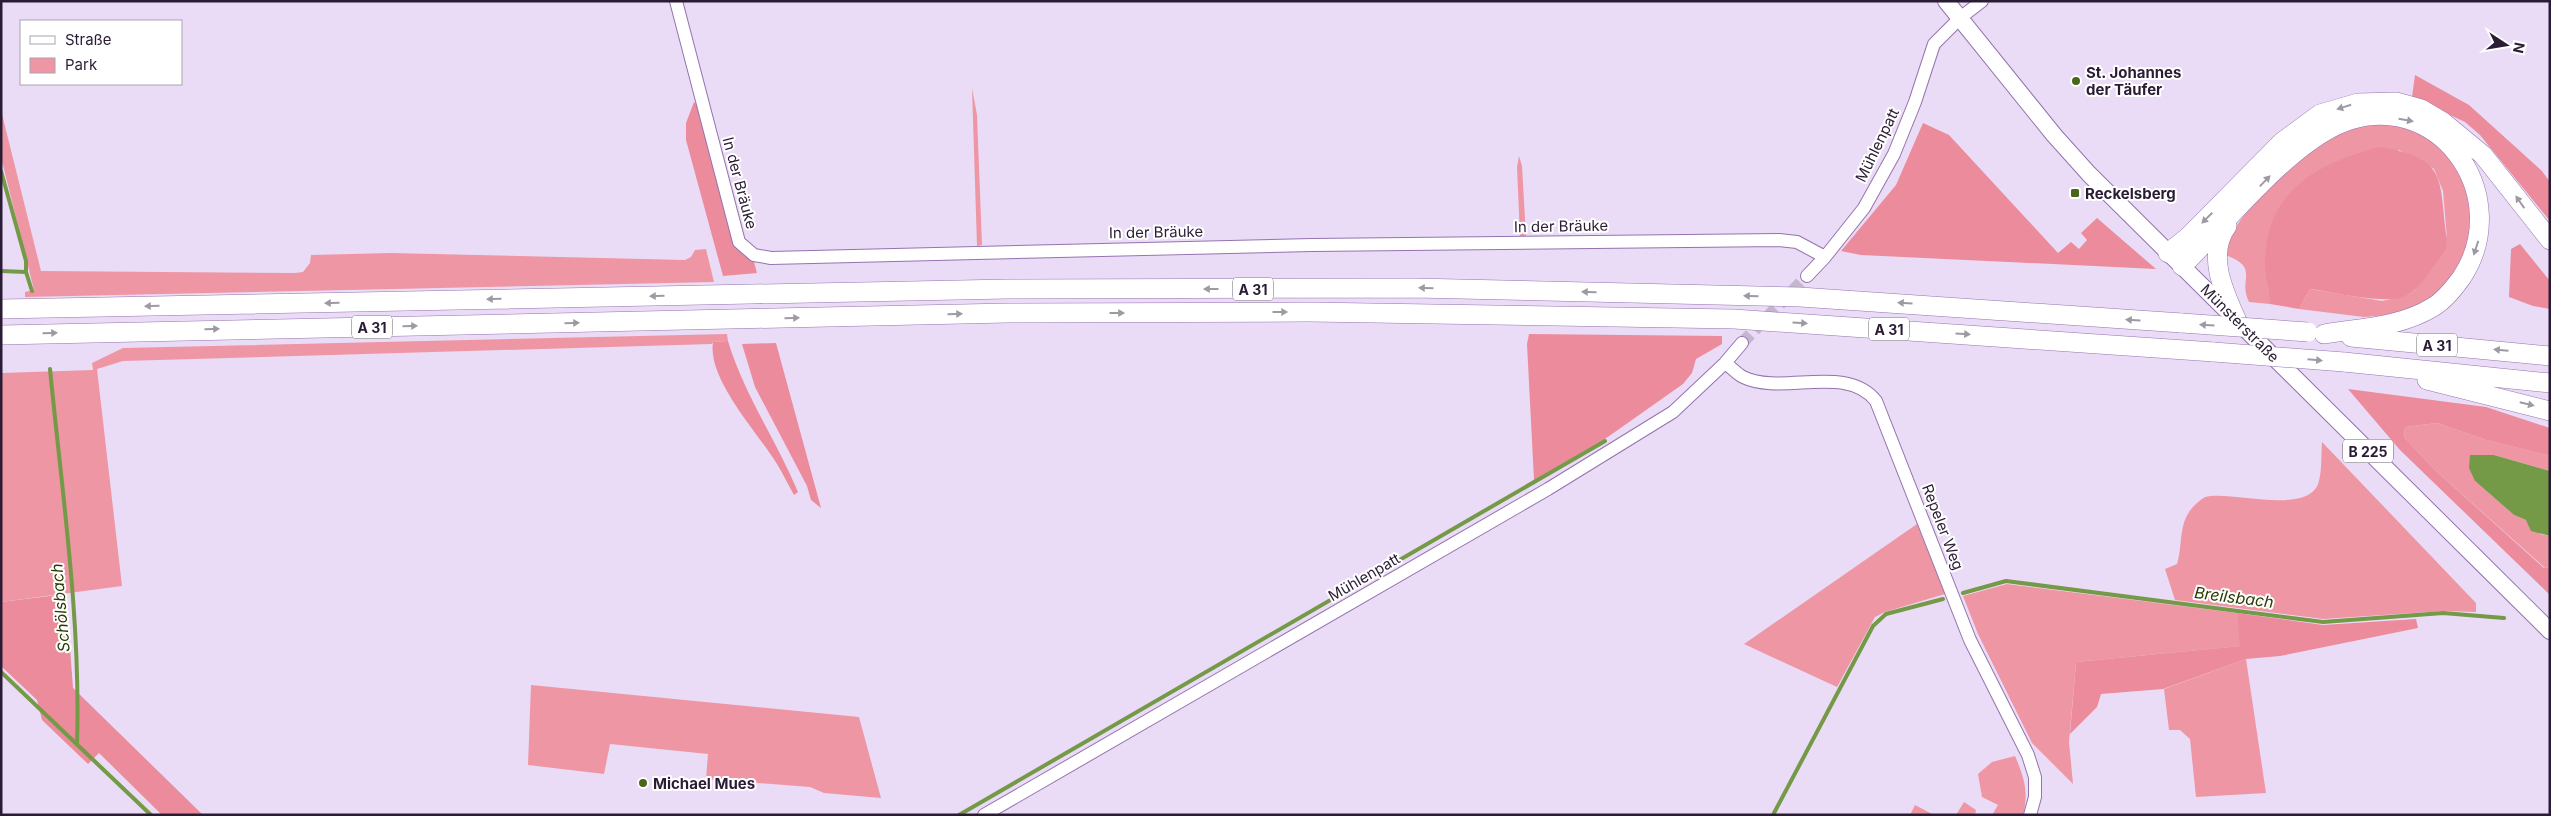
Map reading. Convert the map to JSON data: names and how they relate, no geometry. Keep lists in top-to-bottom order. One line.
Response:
{"streets":{"highway":["A 31"],"main road":["Münsterstraße","B 225"],"street":["Mühlenpatt","In der Bräuke","Repeler Weg"]},"crossings":[["Mühlenpatt","In der Bräuke"],["Mühlenpatt","Münsterstraße"],["Mühlenpatt","Repeler Weg"]],"water":["Breilsbach","Schölsbach"],"places":{"other":["St. Johannes der Täufer","Michael Mues"],"transit":["Reckelsberg"]},"legend":["Straße","Park"],"north":"right"}
